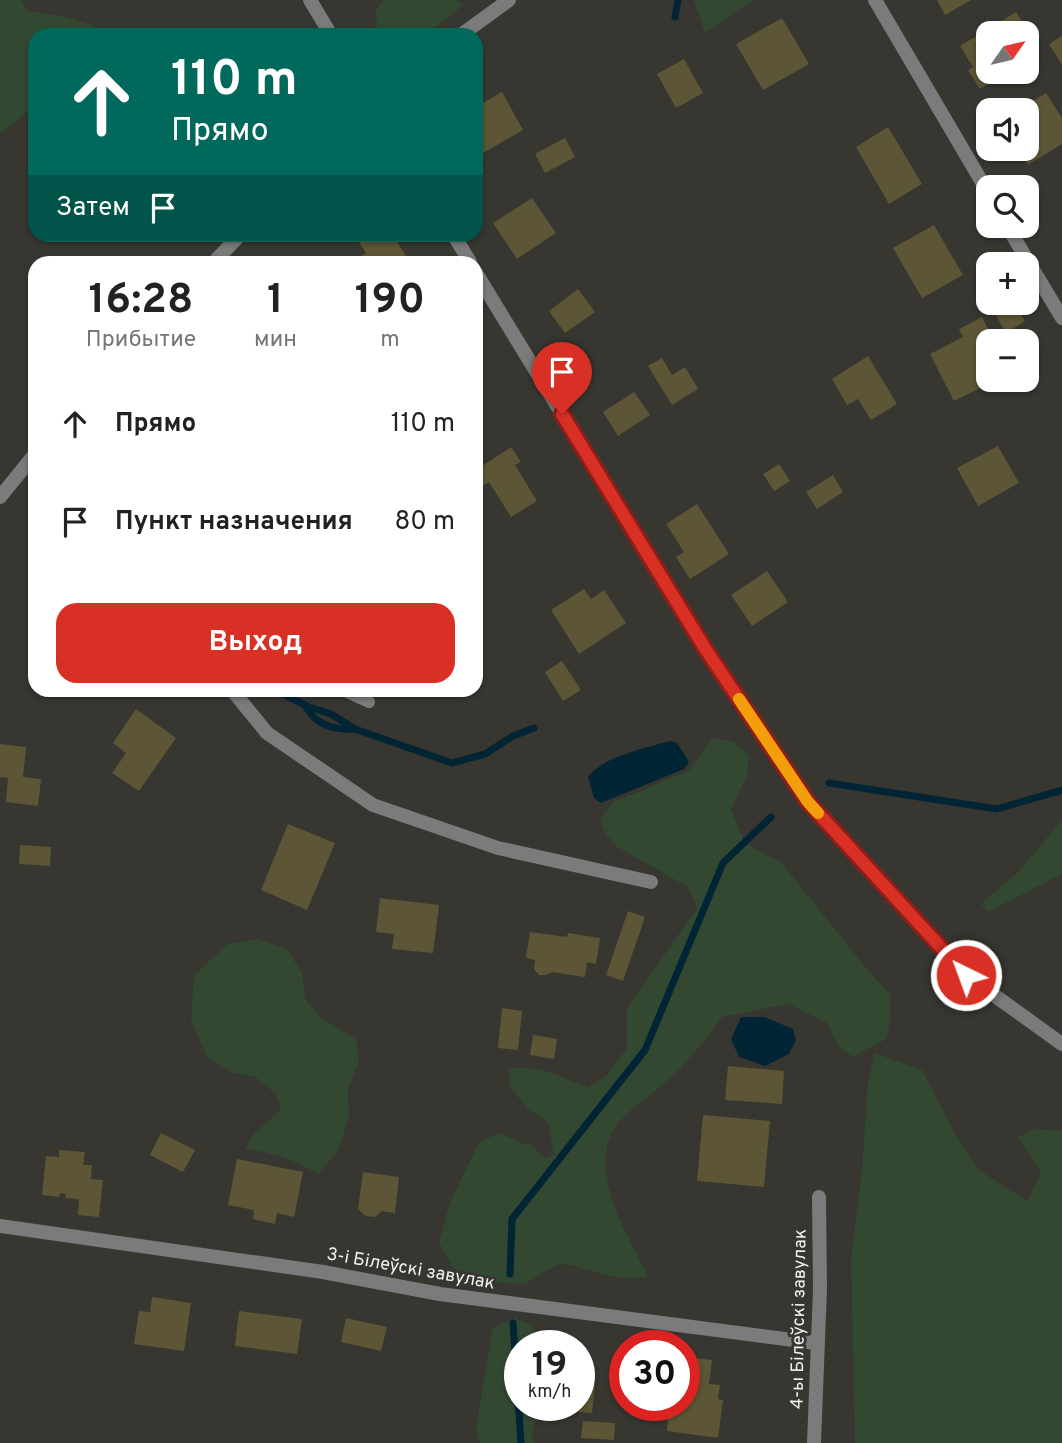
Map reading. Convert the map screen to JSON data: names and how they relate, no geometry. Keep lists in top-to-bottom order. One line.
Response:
{"streets":{"street":["3-і Білеўскі завулак","4-ы Білеўскі завулак"]},"crossings":[["3-і Білеўскі завулак","4-ы Білеўскі завулак"]],"north":"top right","page":{"map_buttons":["+","−"],"turn":["110 m","Прямо"],"then":"Затем","eta":["16:28","Прибытие","1","мин","190","m"],"list":[{"name":"Прямо","value":"110 m"},{"name":"Пункт назначения","value":"80 m"}],"buttons":"Выход","speed":"19 km/h","limit":"30"}}
